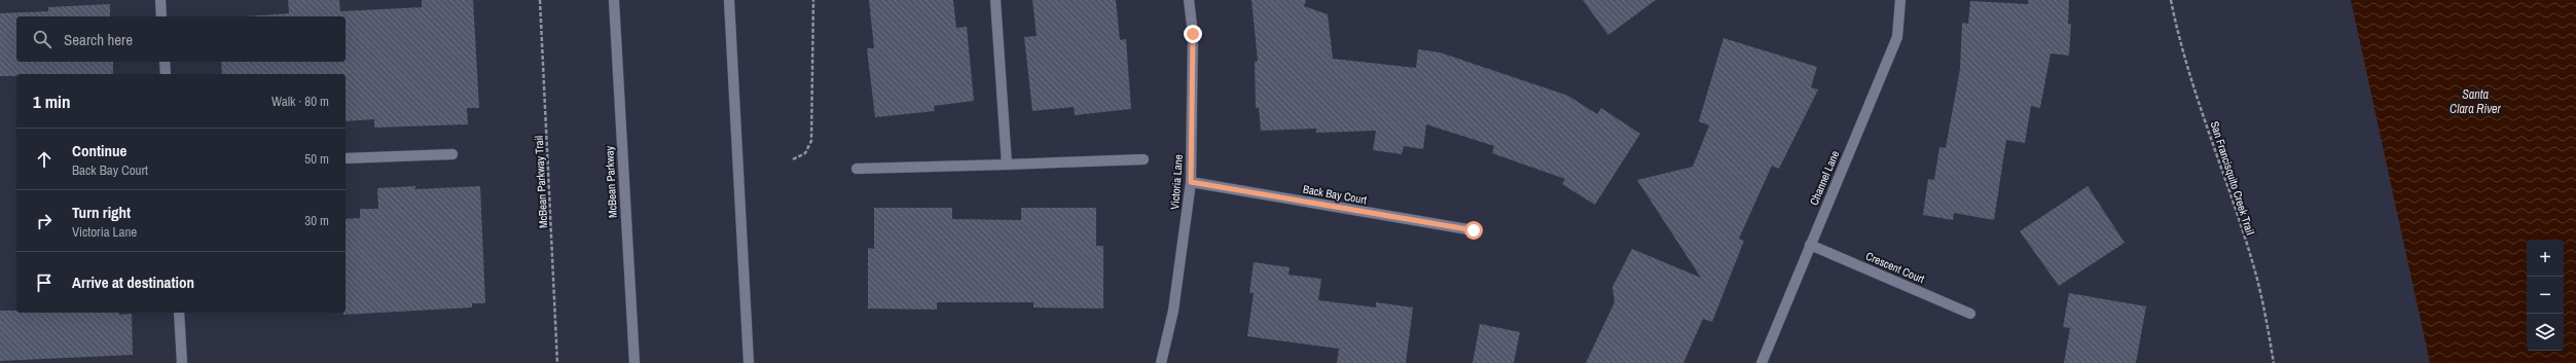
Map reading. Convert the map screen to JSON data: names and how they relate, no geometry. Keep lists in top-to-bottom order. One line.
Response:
{"streets":{"street":["Channel Lane","McBean Parkway","Victoria Lane","Back Bay Court","Crescent Court"],"path":["San Francisquito Creek Trail","McBean Parkway Trail"]},"crossings":[["Channel Lane","Crescent Court"],["Victoria Lane","Back Bay Court"]],"water":["Santa Clara River"],"page":{"search":"Search here","heading":["1 min","Walk · 80 m"],"list":[["Continue","Back Bay Court","50 m"],["Turn right","Victoria Lane","30 m"],"Arrive at destination"],"map_buttons":["+","−"]}}
